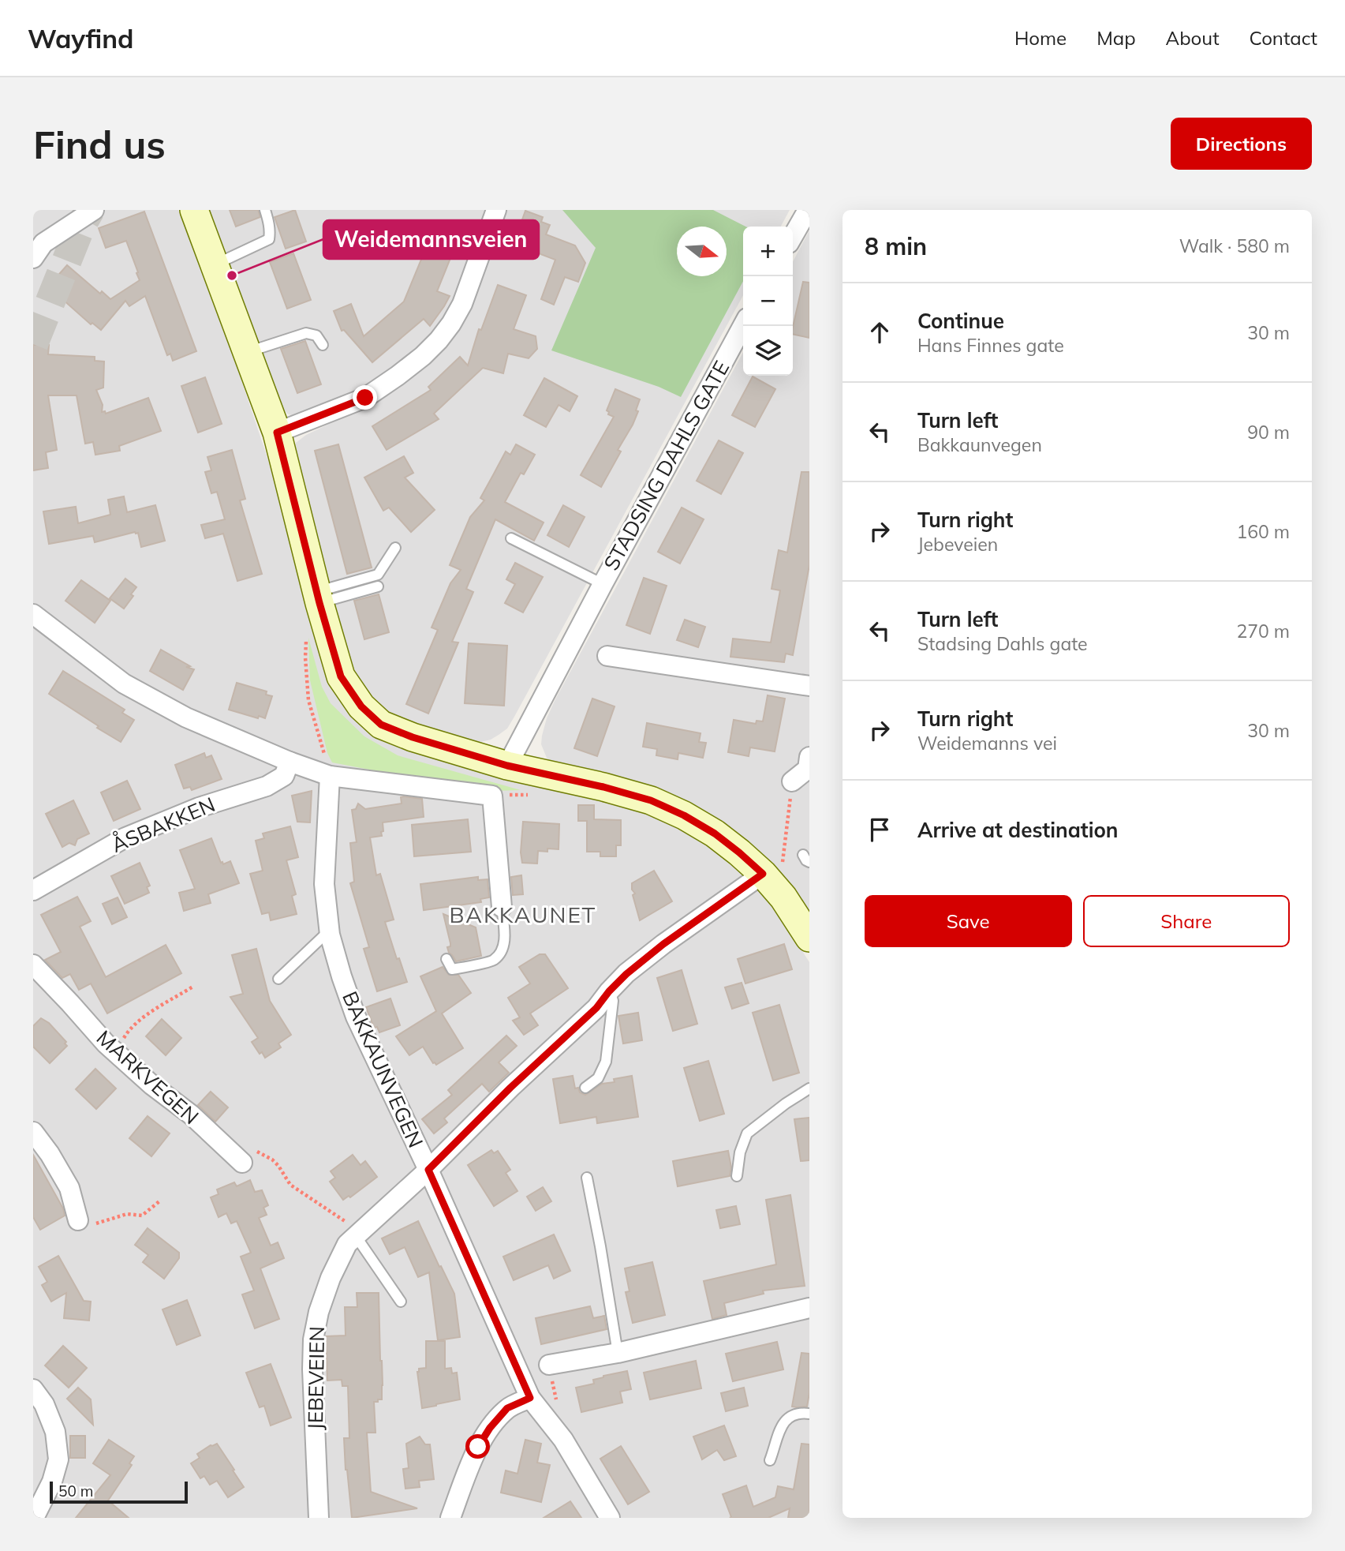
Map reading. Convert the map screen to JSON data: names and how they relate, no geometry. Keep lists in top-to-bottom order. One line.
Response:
{"streets":{"street":["STADSING DAHLS GATE","ÅSBAKKEN","BAKKAUNVEGEN","MARKVEGEN","JEBEVEIEN"]},"crossings":[["BAKKAUNVEGEN","JEBEVEIEN"]],"districts":["BAKKAUNET"],"places":["Weidemannsveien"],"scale_bar":"50 m","north":"right","page":{"header":"Wayfind","nav":["Home","Map","About","Contact"],"buttons":["Directions",["Save","Share"]],"title":"Find us","heading":["8 min","Walk · 580 m"],"map_buttons":["+","−"],"list":[["Continue","Hans Finnes gate","30 m"],["Turn left","Bakkaunvegen","90 m"],["Turn right","Jebeveien","160 m"],["Turn left","Stadsing Dahls gate","270 m"],["Turn right","Weidemanns vei","30 m"],"Arrive at destination"],"scale":"50 m"}}
